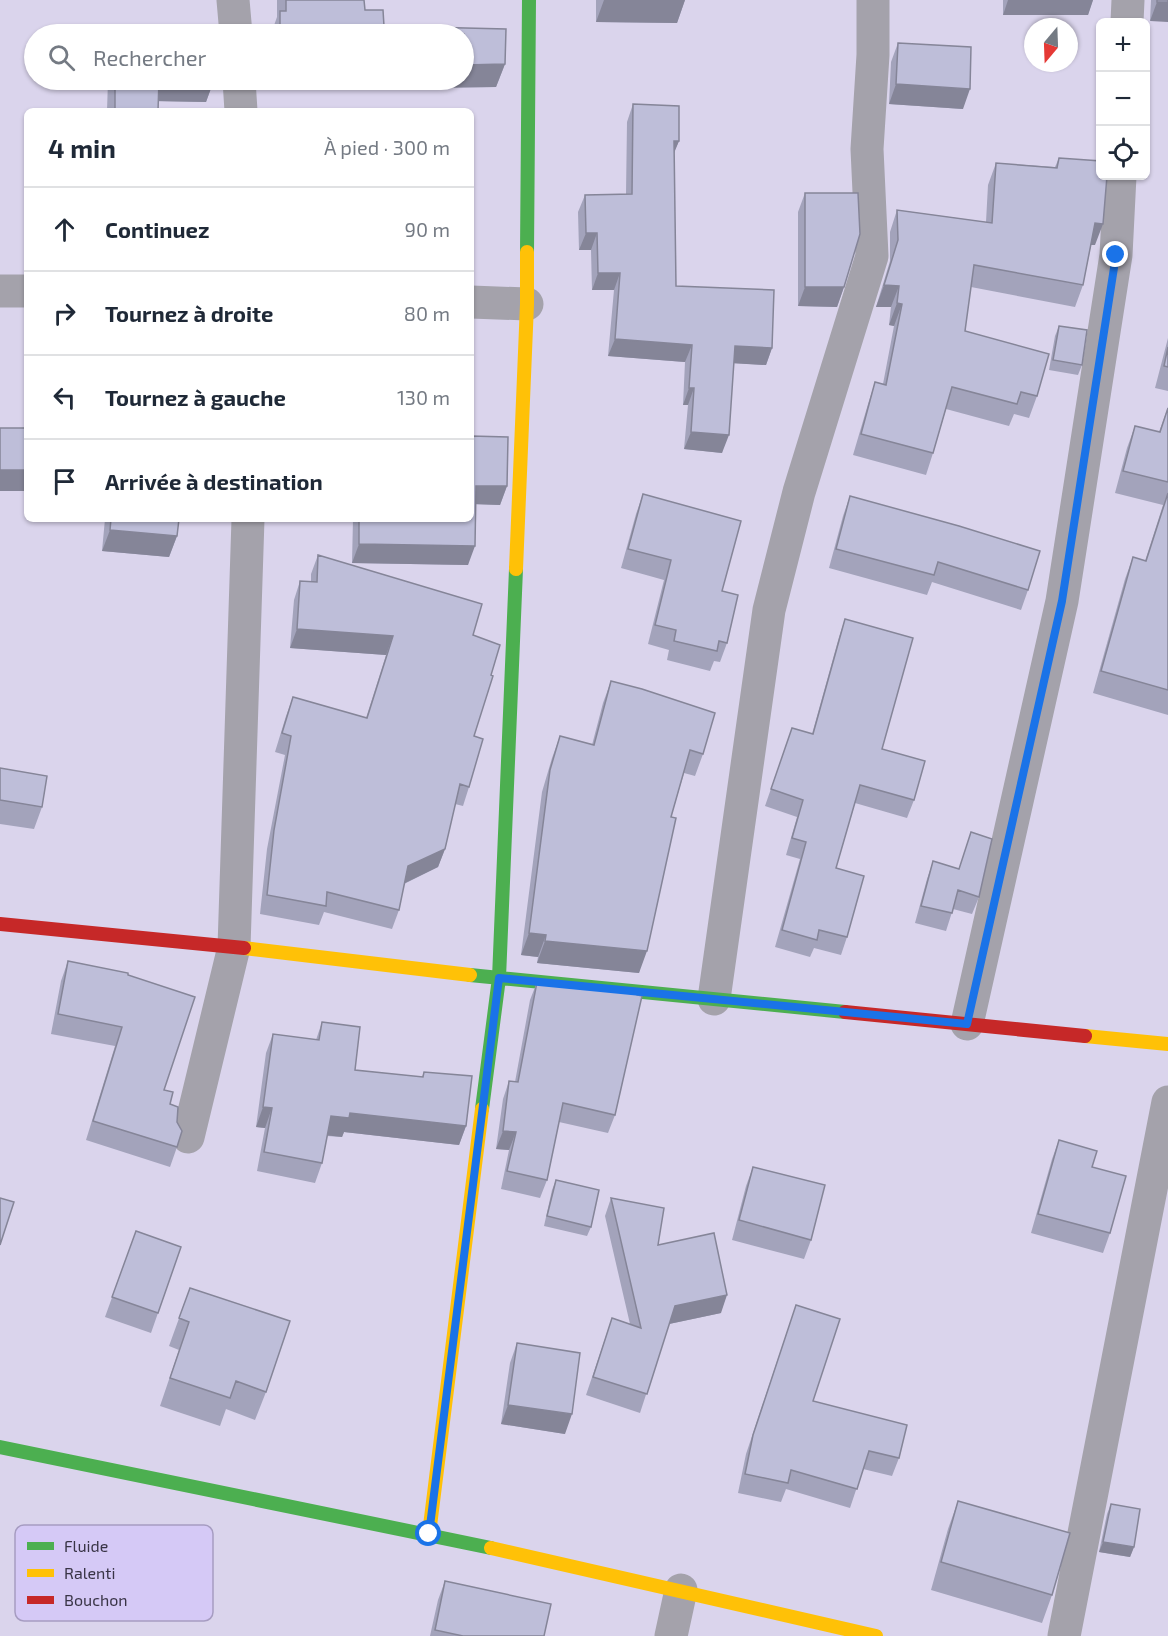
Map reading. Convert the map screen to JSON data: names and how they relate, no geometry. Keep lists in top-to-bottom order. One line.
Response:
{"legend":["Fluide","Ralenti","Bouchon"],"north":"bottom","page":{"map_buttons":["+","−"],"search":"Rechercher","heading":["4 min","À pied · 300 m"],"list":[["Continuez","90 m"],["Tournez à droite","80 m"],["Tournez à gauche","130 m"],"Arrivée à destination"]}}
